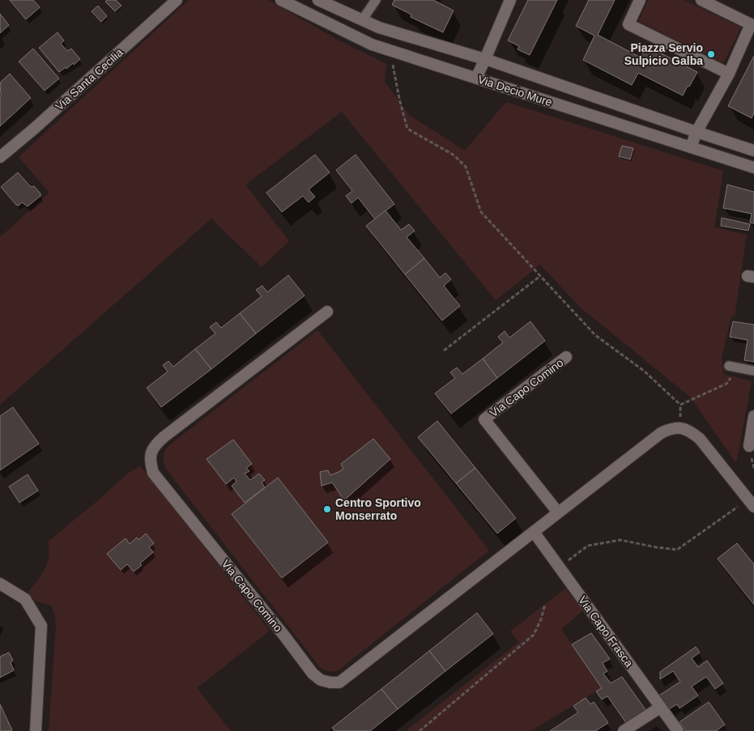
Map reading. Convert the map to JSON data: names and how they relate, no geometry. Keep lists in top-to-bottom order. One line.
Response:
{"streets":{"street":["Via Santa Cecilia","Via Decio Mure","Via Capo Comino","Via Capo Frasca"]},"crossings":[["Via Capo Comino","Via Capo Frasca"]],"places":["Piazza Servio Sulpicio Galba","Centro Sportivo Monserrato"]}
